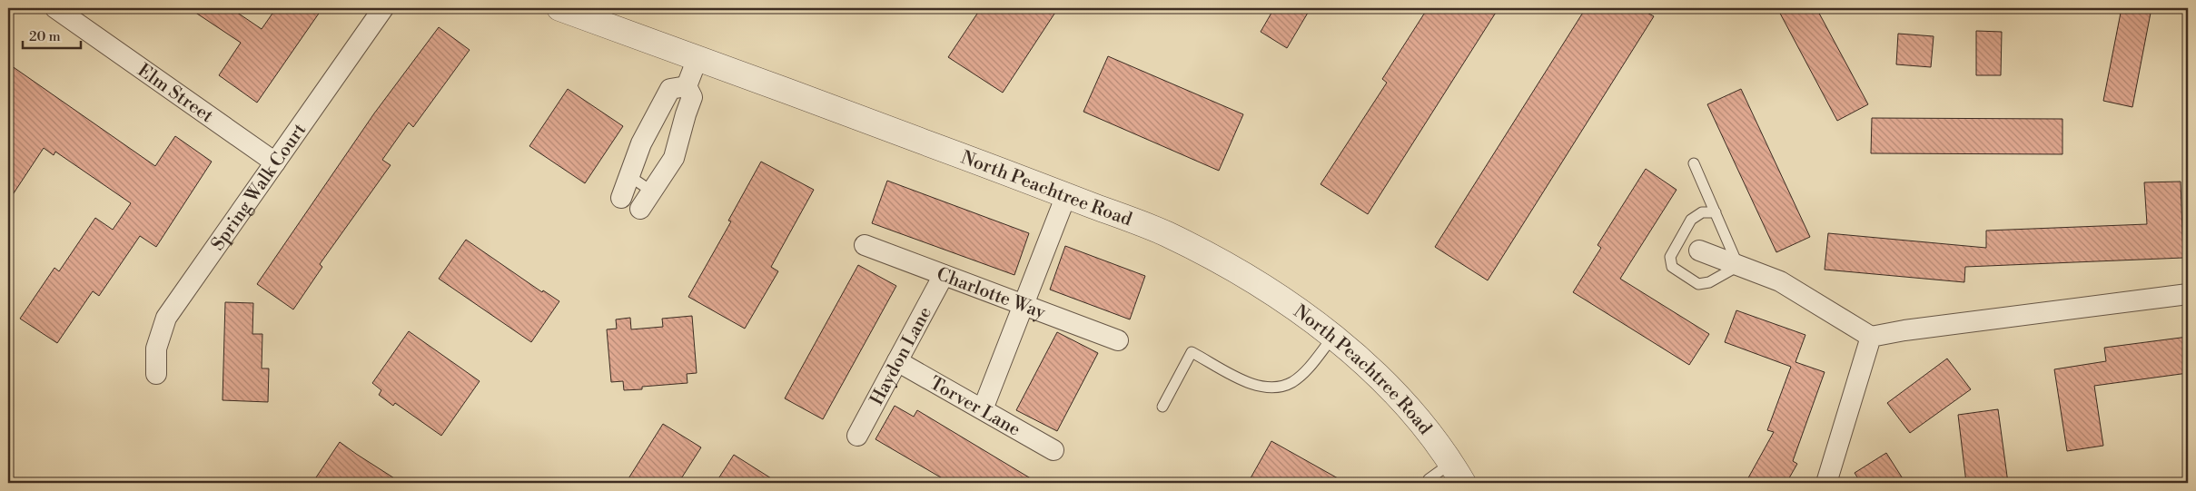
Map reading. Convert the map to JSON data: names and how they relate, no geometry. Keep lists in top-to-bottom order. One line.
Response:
{"streets":{"street":["Elm Street","Spring Walk Court","North Peachtree Road","Charlotte Way","Haydon Lane","Torver Lane"]},"crossings":[["Elm Street","Spring Walk Court"],["Charlotte Way","Haydon Lane"],["Haydon Lane","Torver Lane"]],"scale_bar":"20 m"}
